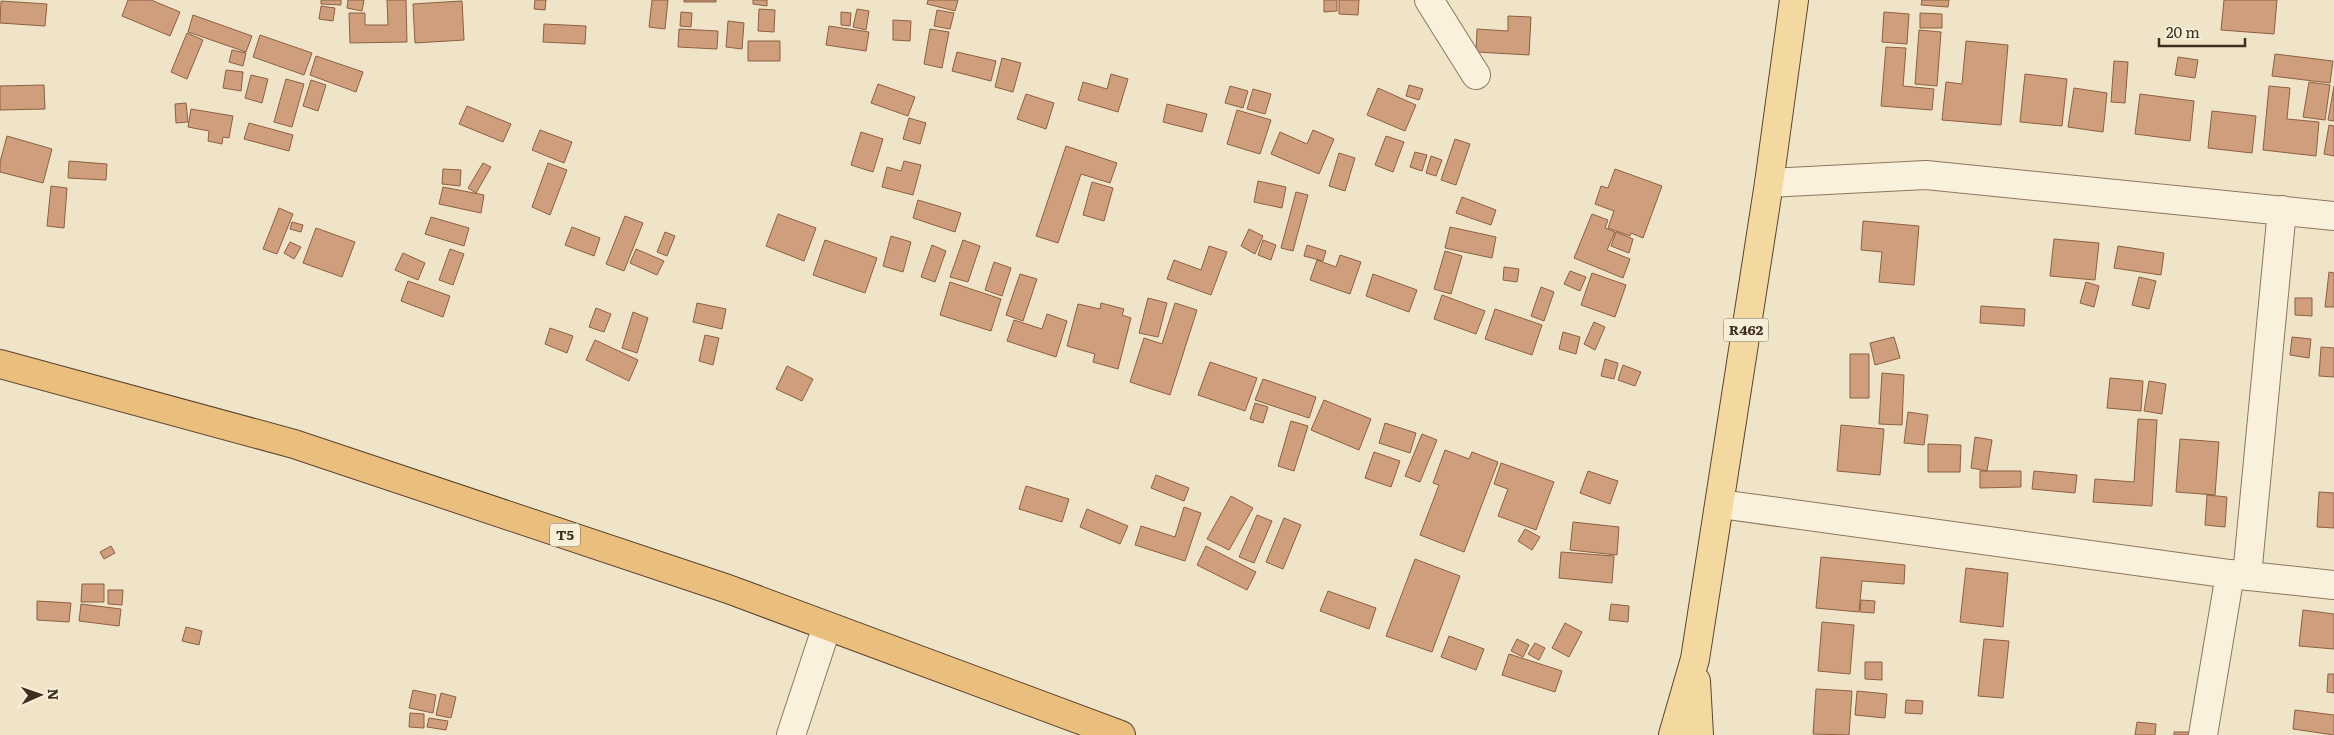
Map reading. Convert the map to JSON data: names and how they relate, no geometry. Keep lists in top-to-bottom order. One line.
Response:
{"streets":{"highway":["T5"],"main road":["R462"]},"scale_bar":"20 m","north":"right"}
